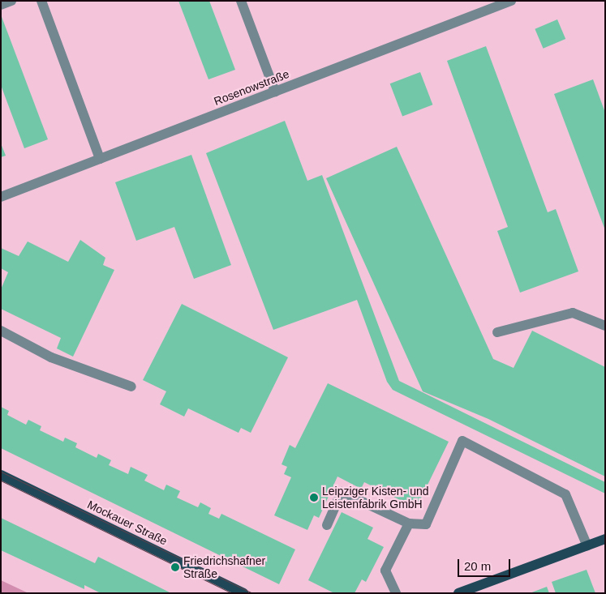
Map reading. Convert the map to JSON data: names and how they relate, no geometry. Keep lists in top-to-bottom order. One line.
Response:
{"streets":{"main road":["Mockauer Straße"],"street":["Rosenowstraße"]},"places":["Leipziger Kisten- und Leistenfabrik GmbH","Friedrichshafner Straße"],"scale_bar":"20 m"}
